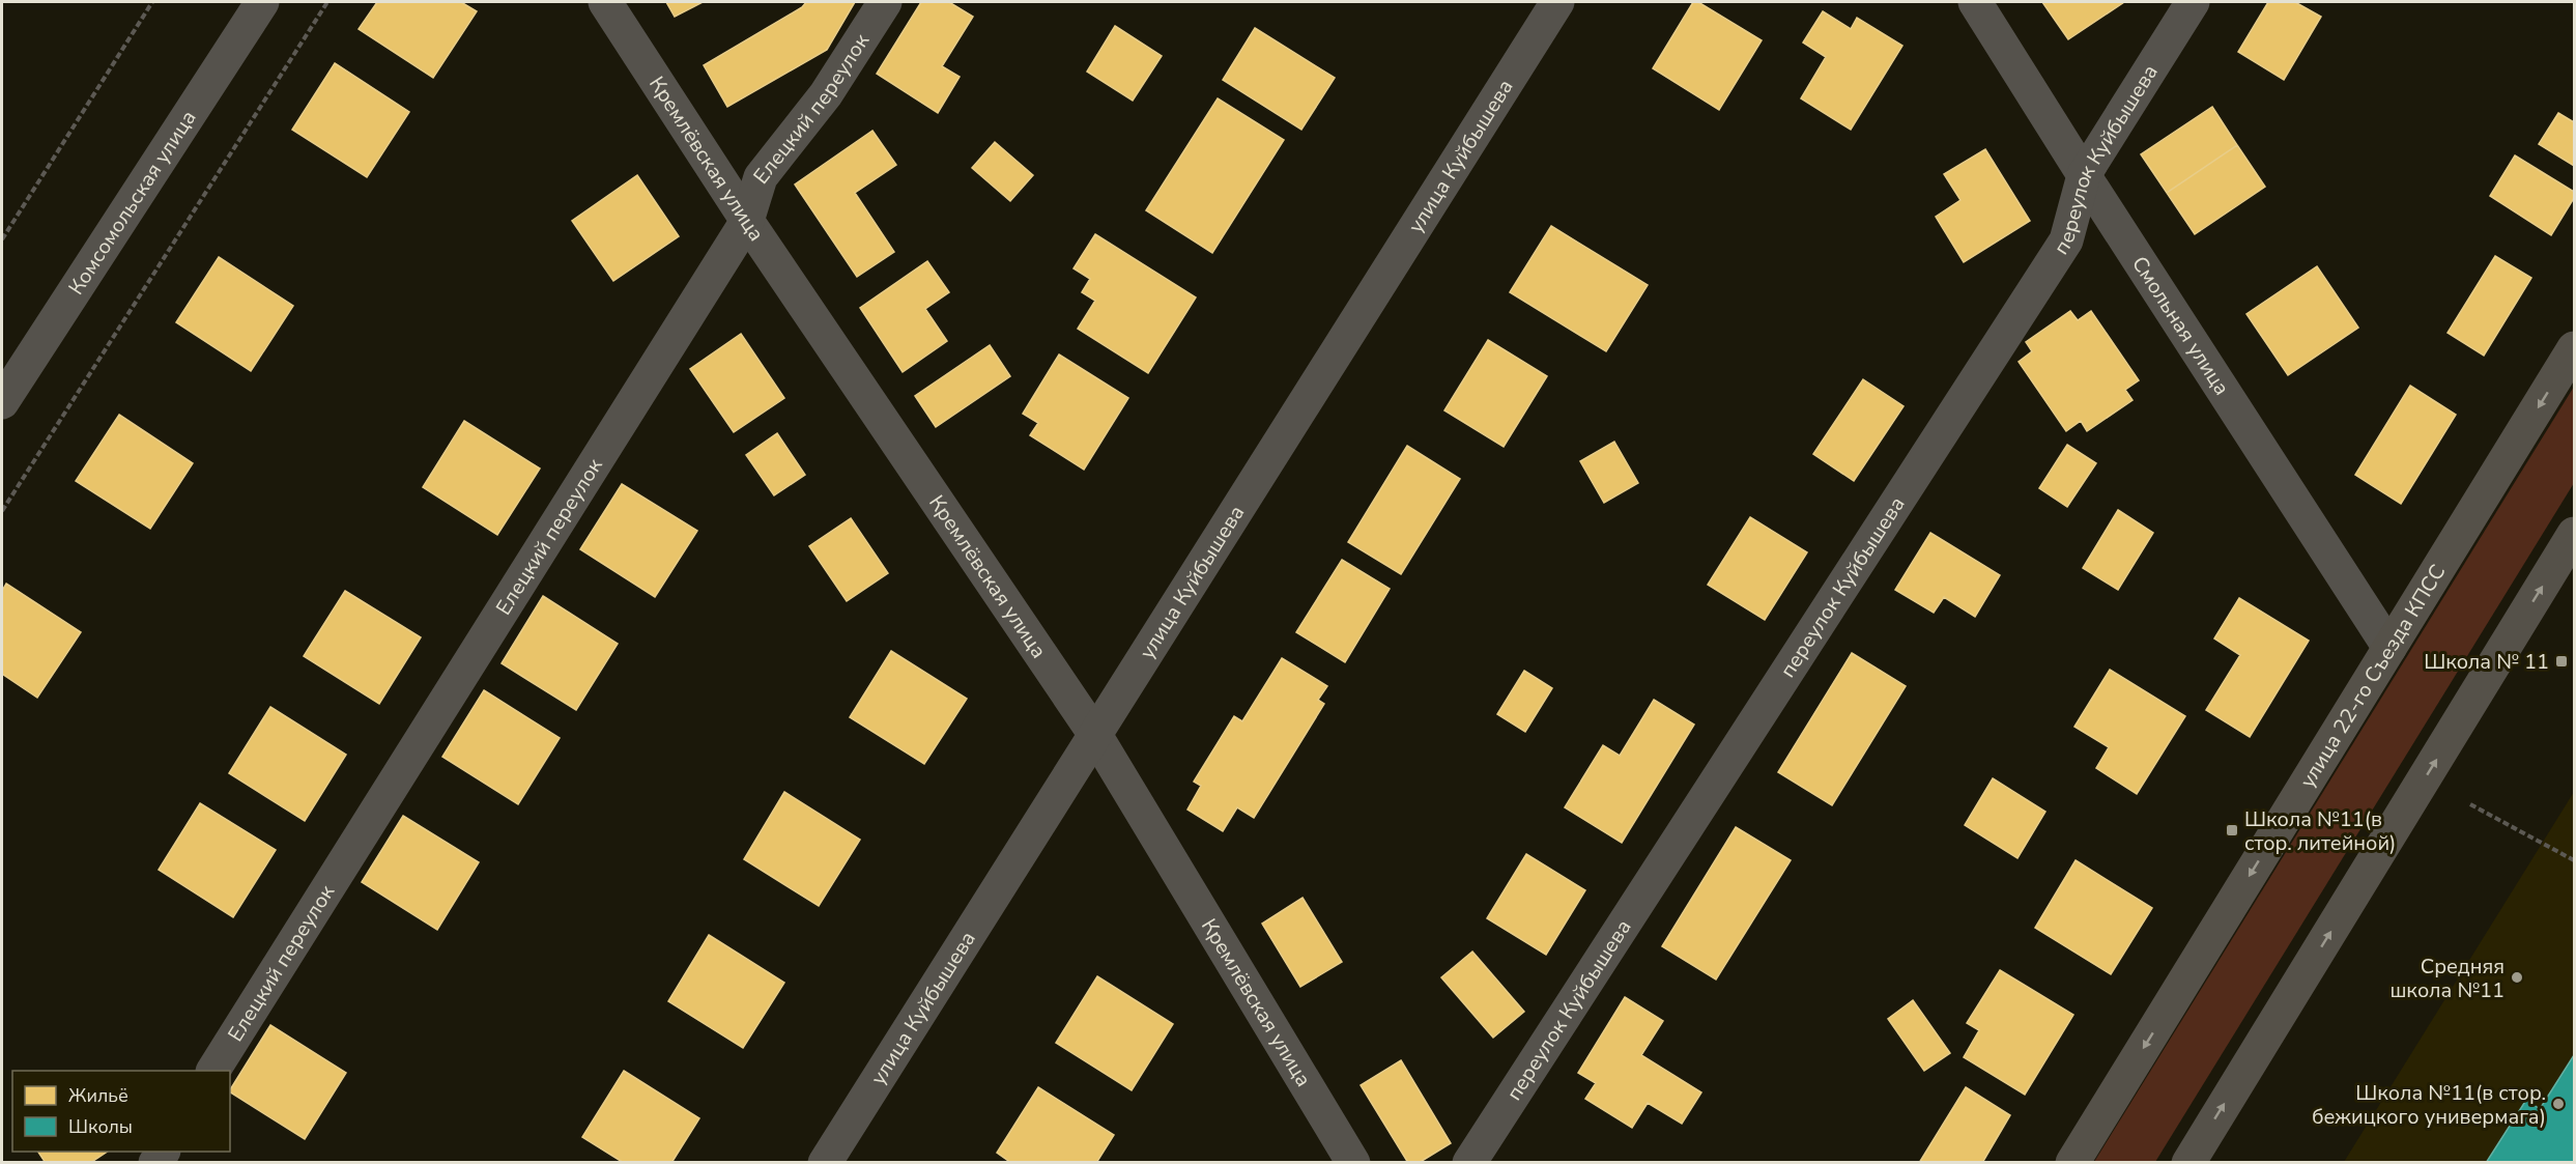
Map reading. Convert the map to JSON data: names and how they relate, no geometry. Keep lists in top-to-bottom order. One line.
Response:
{"streets":{"main road":["улица 22-го Съезда КПСС"],"street":["Елецкий переулок","улица Куйбышева","Кремлёвская улица","переулок Куйбышева","Комсомольская улица","Смольная улица"]},"crossings":[["Елецкий переулок","Кремлёвская улица"],["улица Куйбышева","Кремлёвская улица"],["переулок Куйбышева","Смольная улица"],["Смольная улица","улица 22-го Съезда КПСС"]],"places":{"transit":["Школа № 11","Школа №11(в стор. литейной)"],"other":["Средняя школа №11","Школа №11(в стор. бежицкого универмага)"]},"legend":["Жильё","Школы"]}
